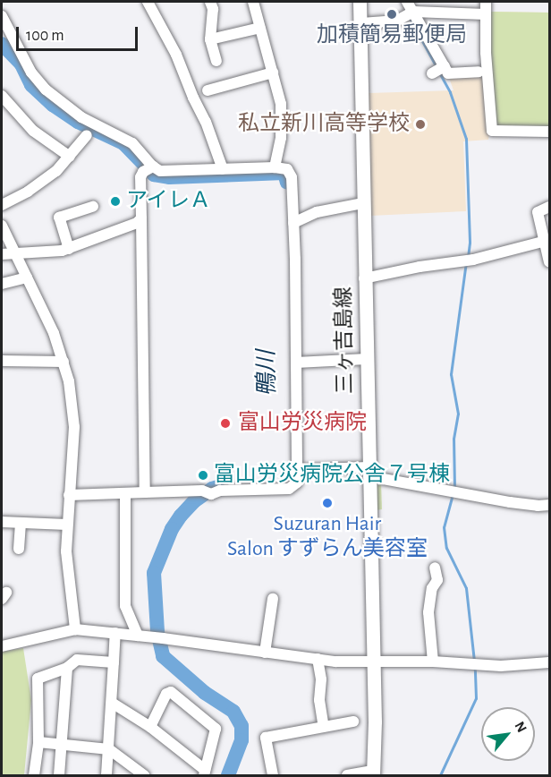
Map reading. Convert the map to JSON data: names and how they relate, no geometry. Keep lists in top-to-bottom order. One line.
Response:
{"streets":{"main road":["三ヶ吉島線"]},"water":["鴨川"],"places":["加積簡易郵便局","私立新川高等学校","アイレＡ","富山労災病院","富山労災病院公舎７号棟","Suzuran Hair Salon すずらん美容室"],"scale_bar":"100 m","north":"top right"}
